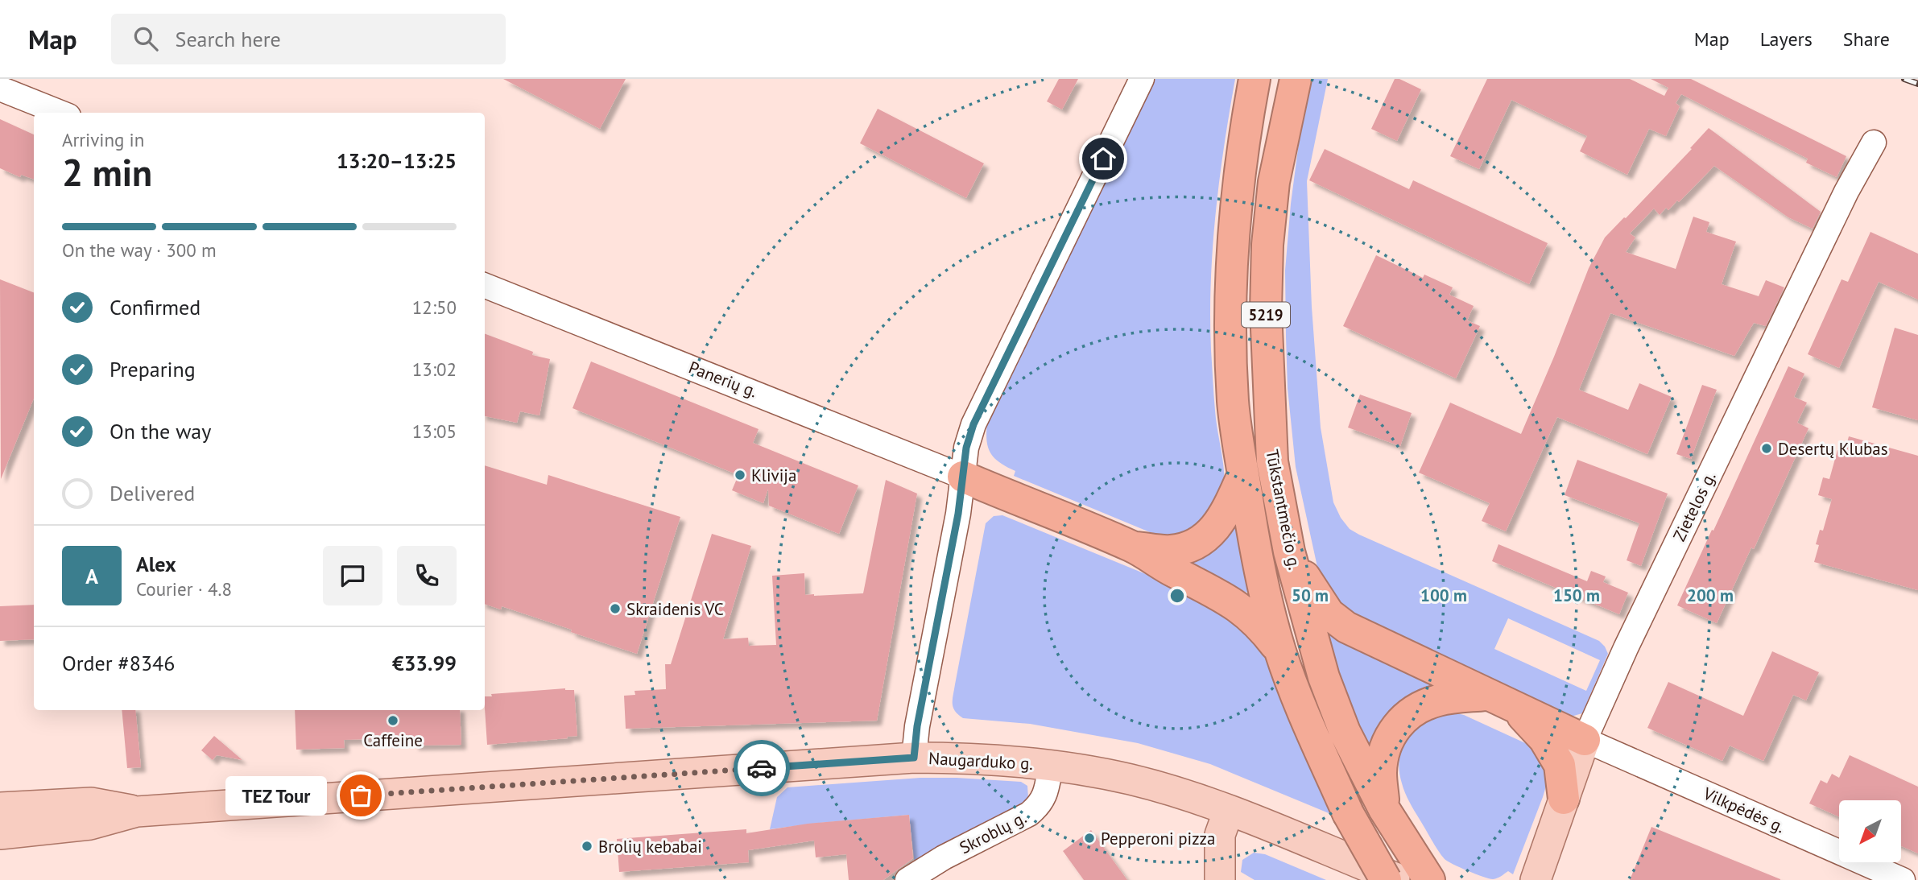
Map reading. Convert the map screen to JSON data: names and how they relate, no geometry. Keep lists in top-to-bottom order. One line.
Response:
{"streets":{"highway":["5219","Tūkstantmečio g."],"main road":["Zietelos g.","Naugarduko g."],"street":["Panerių g.","Vilkpėdės g.","Skroblų g."]},"crossings":[["Zietelos g.","Vilkpėdės g."],["Naugarduko g.","Skroblų g."]],"places":["Desertų Klubas","Klivija","Skraidenis VC","Caffeine","TEZ Tour","Pepperoni pizza","Brolių kebabai"],"north":"bottom left","page":{"header":"Map","search":"Search here","nav":["Map","Layers","Share"],"heading":["2 min","Arriving in","13:20–13:25"],"panel":["Alex","Courier · 4.8","Order #8346","€33.99"],"bar":"On the way · 300 m","list":[["Confirmed","12:50"],["Preparing","13:02"],["On the way","13:05"],"Delivered"],"round":"A","bubble":"TEZ Tour"},"rings":["50 m","100 m","150 m","200 m"]}
